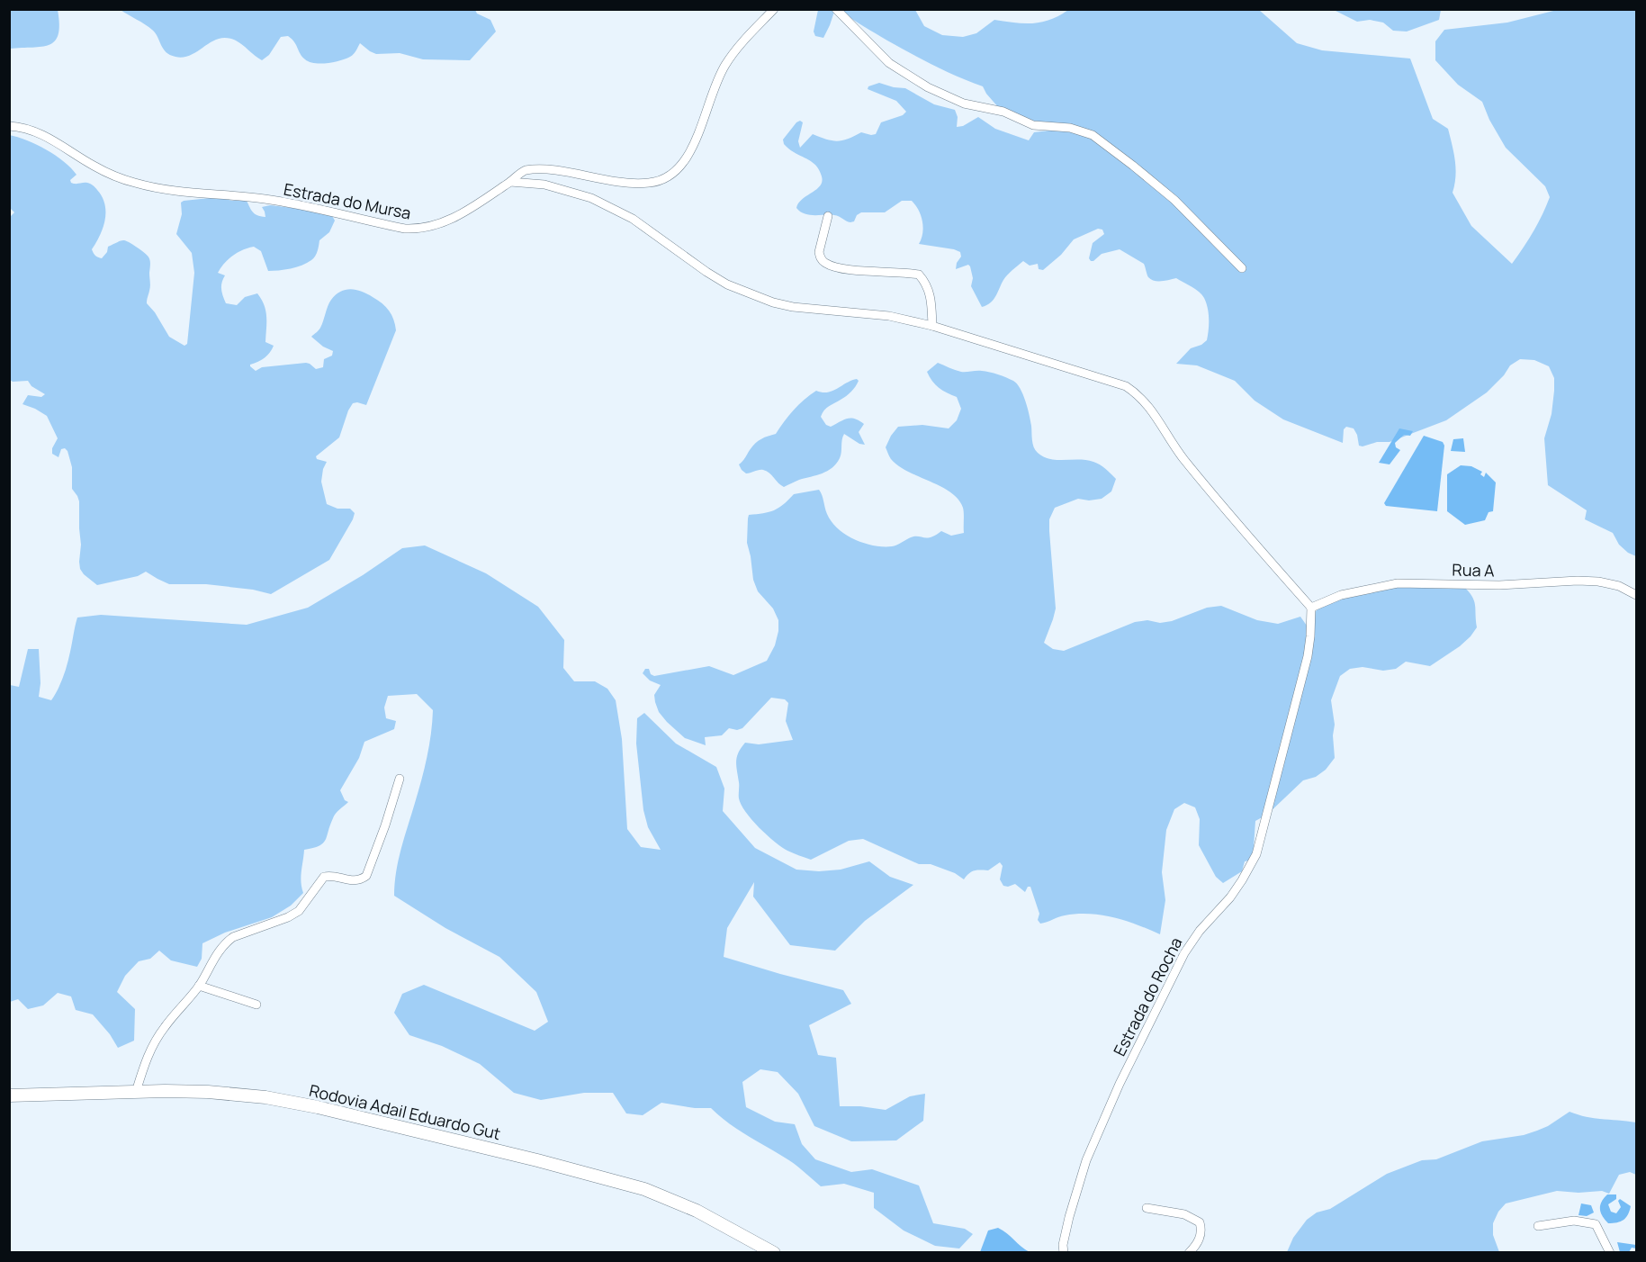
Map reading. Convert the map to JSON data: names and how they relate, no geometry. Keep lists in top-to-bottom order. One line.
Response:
{"streets":{"main road":["Rodovia Adail Eduardo Gut"],"street":["Estrada do Mursa","Rua A","Estrada do Rocha"]},"crossings":[["Rua A","Estrada do Rocha"]]}
